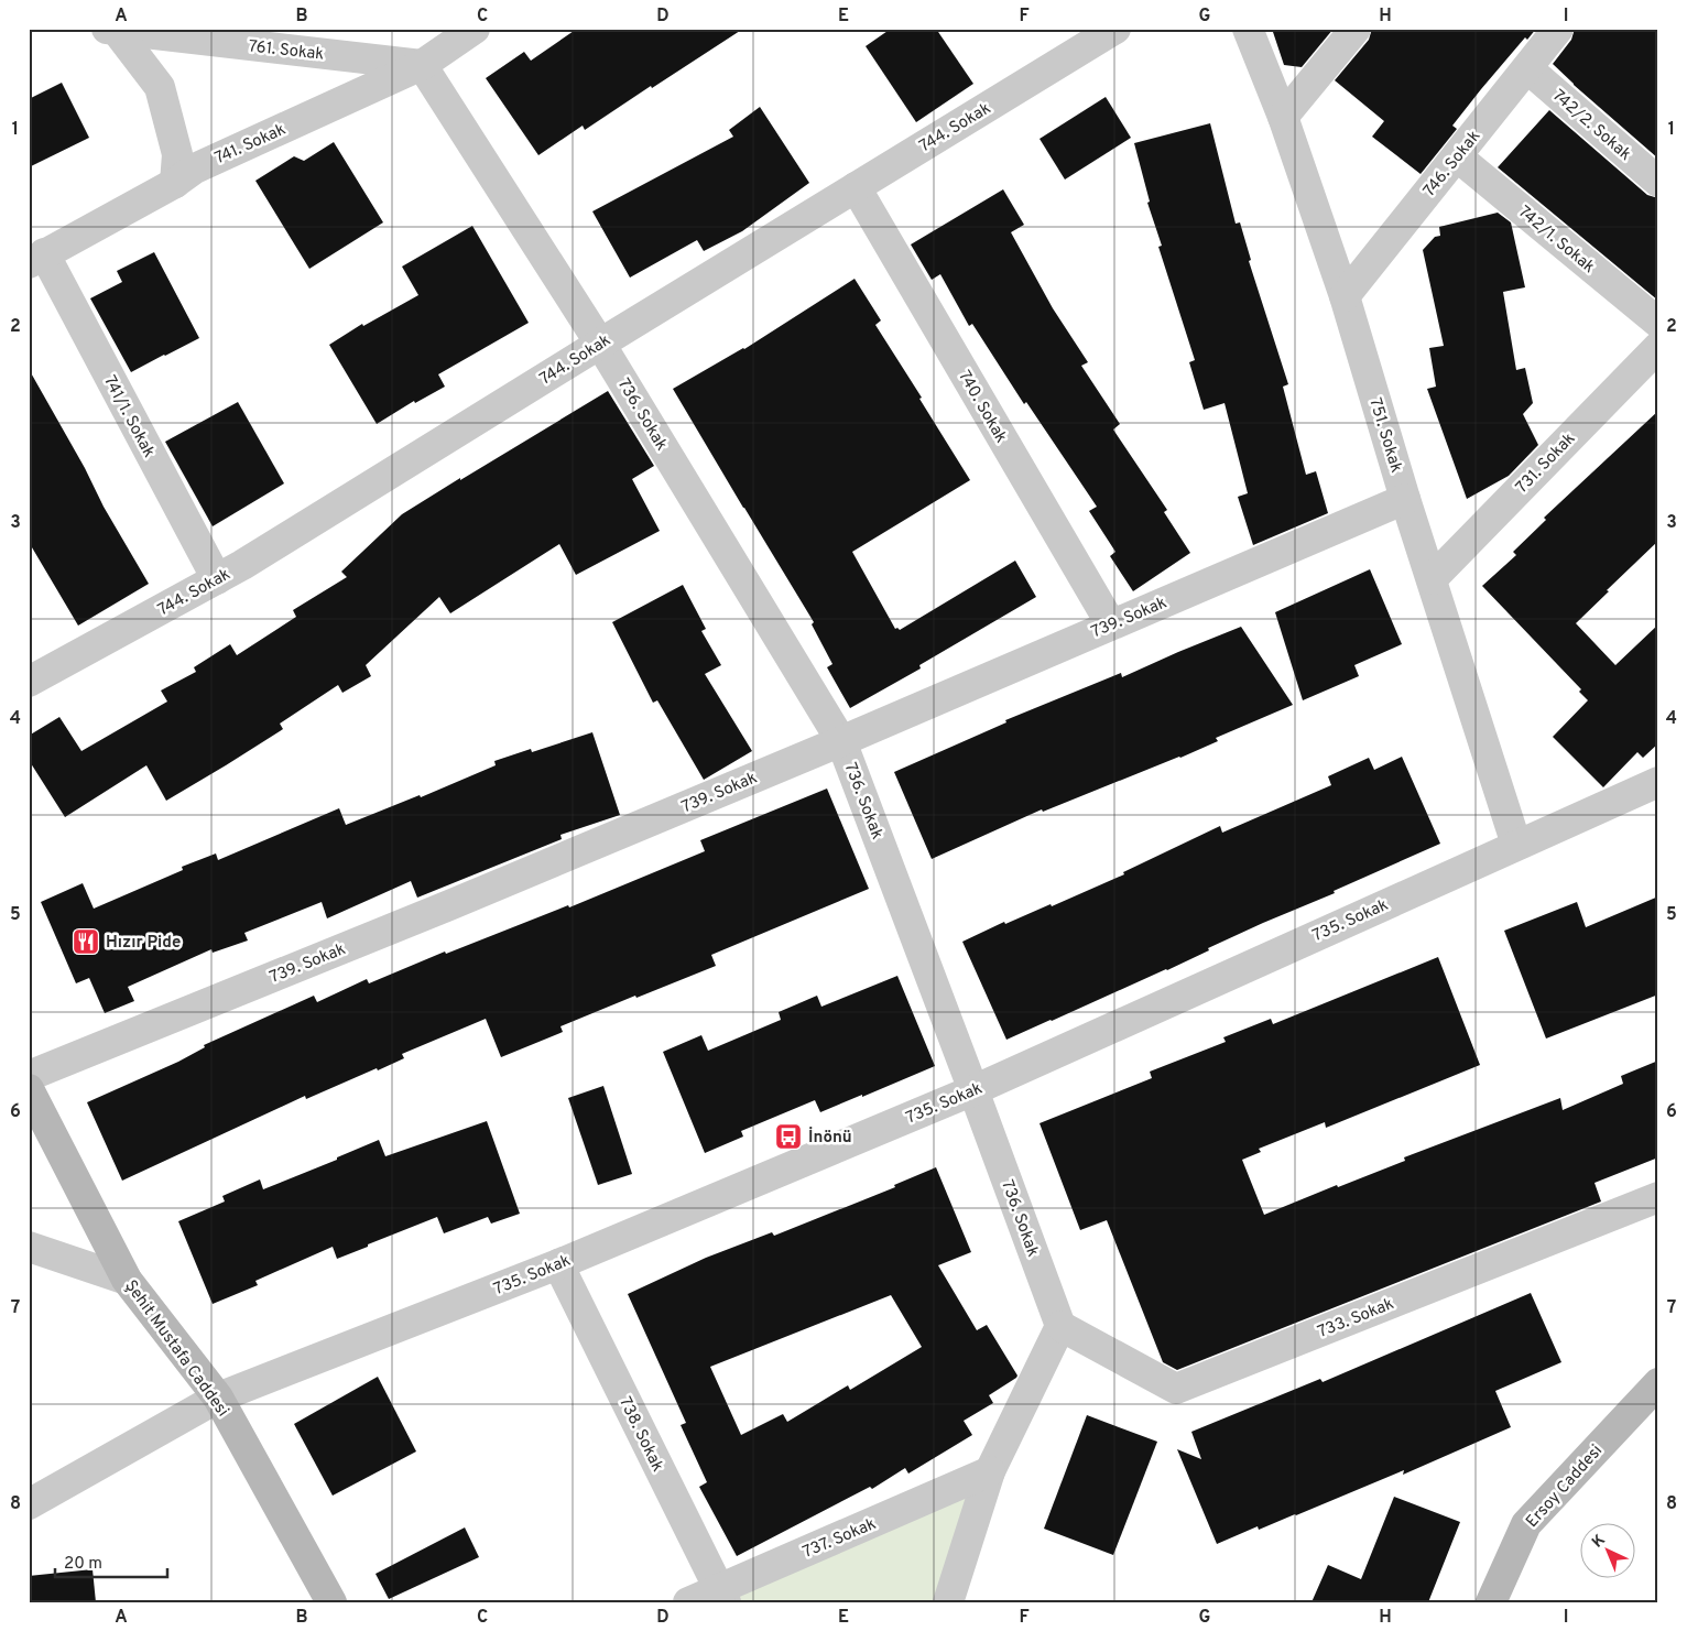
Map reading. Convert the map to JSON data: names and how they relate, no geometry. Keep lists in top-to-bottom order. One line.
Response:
{"streets":{"street":["761. Sokak","742/2. Sokak","744. Sokak","741. Sokak","746. Sokak","742/1. Sokak","740. Sokak","736. Sokak","741/1. Sokak","751. Sokak","731. Sokak","739. Sokak","735. Sokak","733. Sokak","Şehit Mustafa Caddesi","738. Sokak","Ersoy Caddesi","737. Sokak"]},"crossings":[["761. Sokak","741. Sokak"],["761. Sokak","736. Sokak"],["742/2. Sokak","746. Sokak"],["744. Sokak","740. Sokak"],["744. Sokak","736. Sokak"],["744. Sokak","741/1. Sokak"],["741. Sokak","736. Sokak"],["741. Sokak","741/1. Sokak"],["746. Sokak","742/1. Sokak"],["746. Sokak","751. Sokak"],["740. Sokak","739. Sokak"],["736. Sokak","739. Sokak"],["736. Sokak","735. Sokak"],["736. Sokak","733. Sokak"],["751. Sokak","731. Sokak"],["751. Sokak","739. Sokak"],["751. Sokak","735. Sokak"],["735. Sokak","Şehit Mustafa Caddesi"],["735. Sokak","738. Sokak"],["738. Sokak","737. Sokak"]],"places":{"restaurant":["Hızır Pide"],"bus stop":["İnönü"]},"scale_bar":"20 m","north":"top left","grid":{"columns":["A","B","C","D","E","F","G","H","I"],"rows":["1","2","3","4","5","6","7","8"]}}
